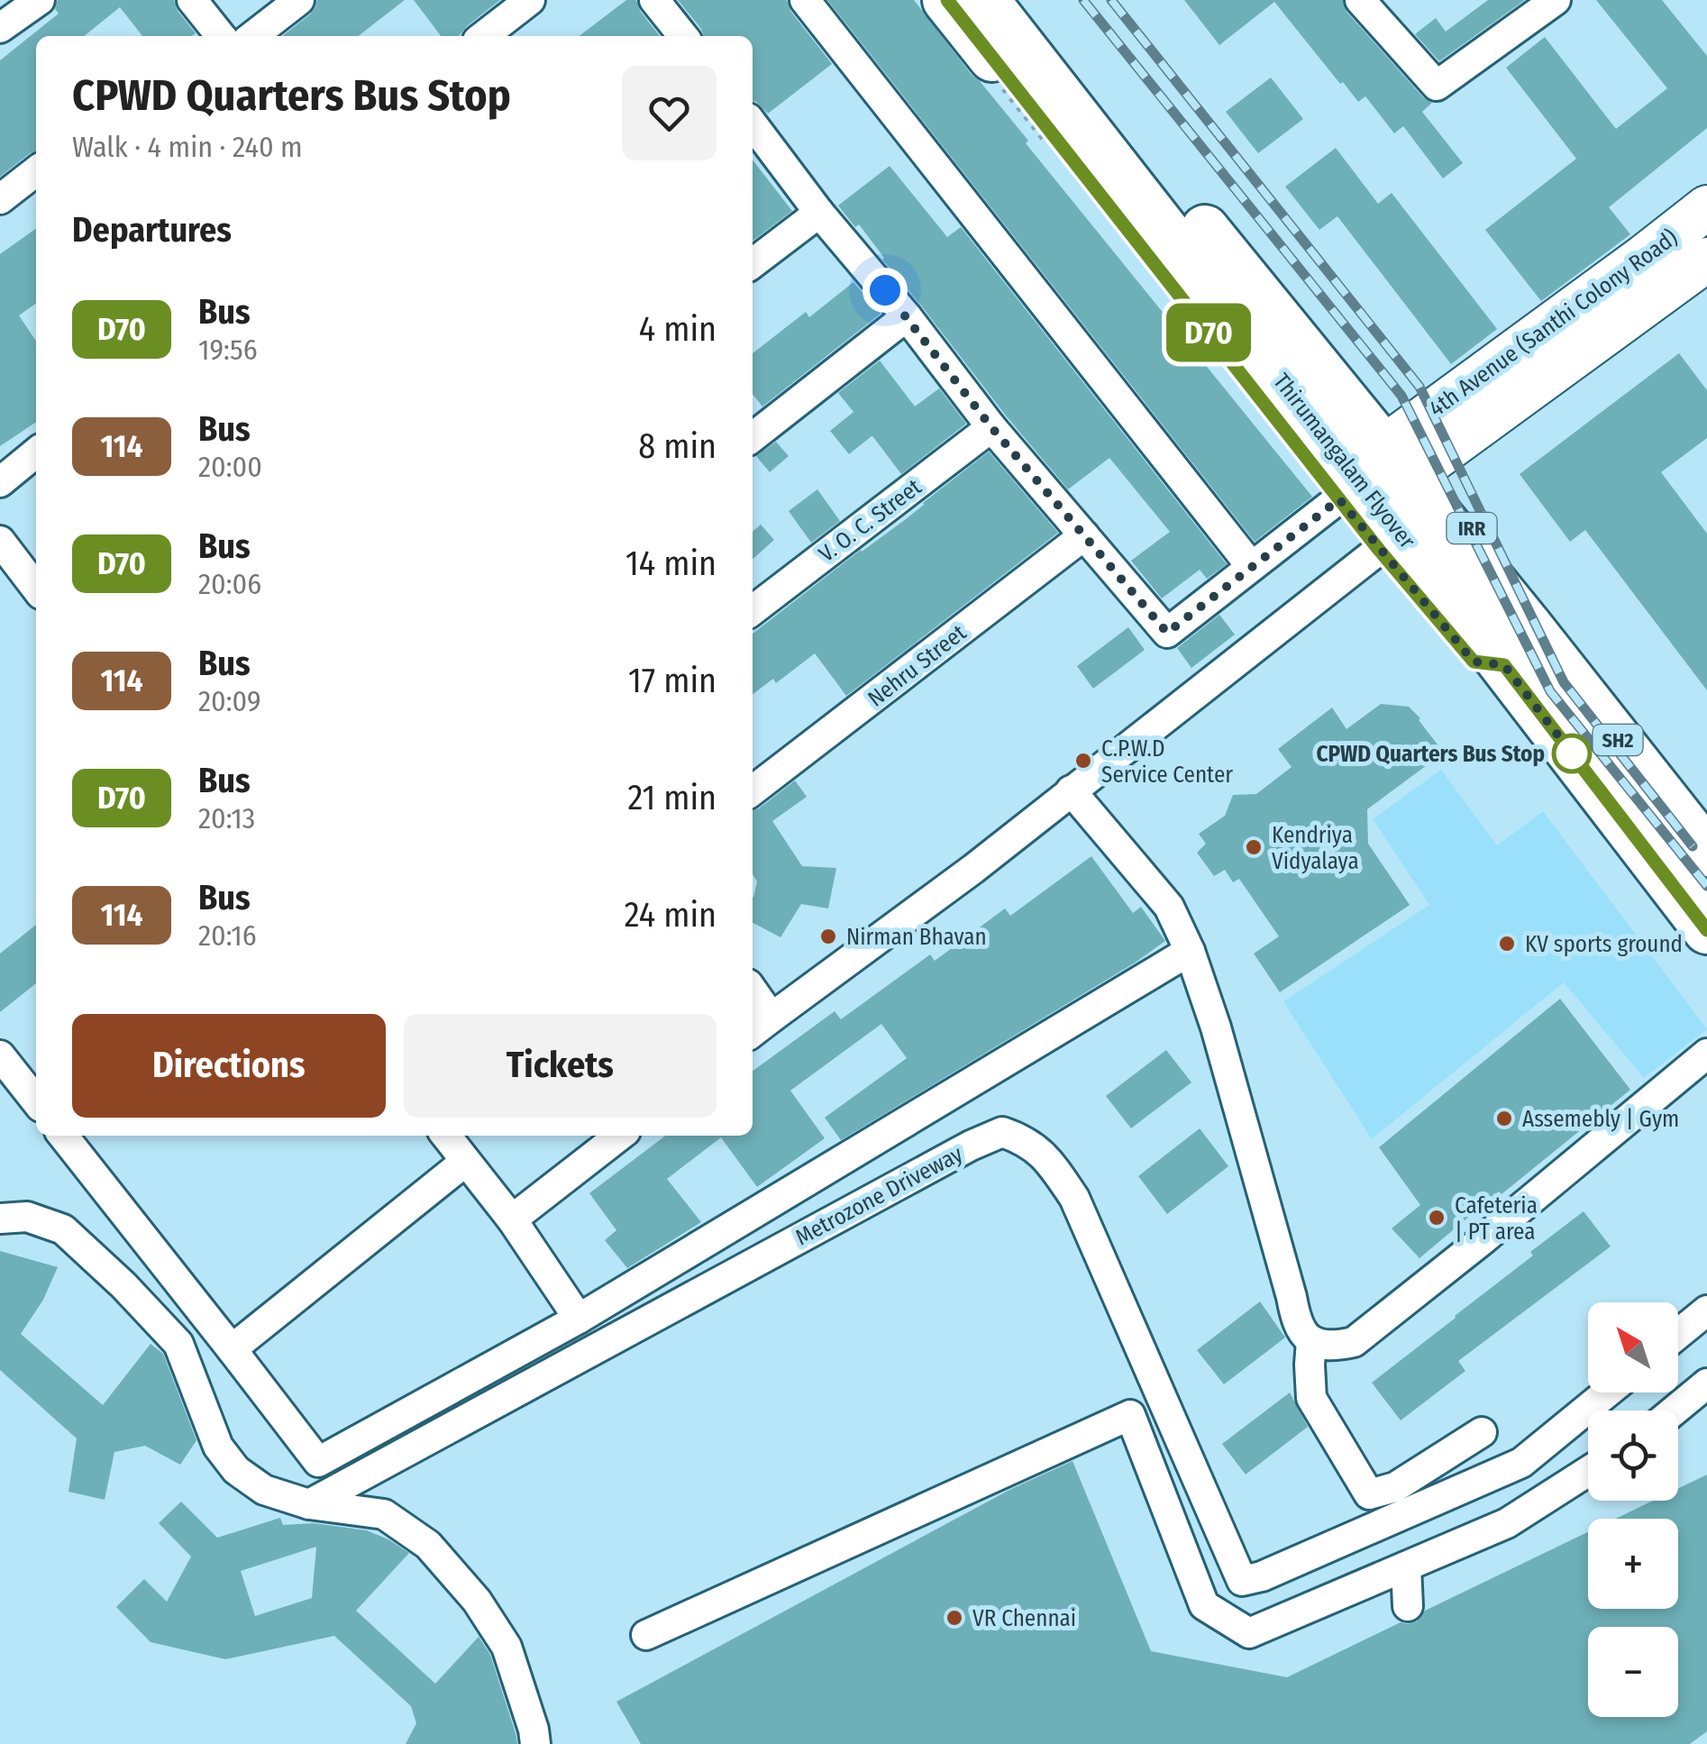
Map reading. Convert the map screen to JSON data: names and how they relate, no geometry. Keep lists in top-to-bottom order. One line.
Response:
{"streets":{"main road":["Thirumangalam Flyover","IRR","SH2"],"street":["4th Avenue (Santhi Colony Road)","V. O. C. Street","Nehru Street","Metrozone Driveway"]},"crossings":[["4th Avenue (Santhi Colony Road)","IRR"],["Thirumangalam Flyover","IRR"],["Thirumangalam Flyover","SH2"],["IRR","SH2"]],"places":["CPWD Quarters Bus Stop","C.P.W.D Service Center","Kendriya Vidyalaya","Nirman Bhavan","KV sports ground","Assemebly | Gym","Cafeteria | PT area","VR Chennai"],"lines":["bus line D70"],"north":"top left","page":{"on_map":"D70","heading":[["CPWD Quarters Bus Stop","Walk · 4 min · 240 m"],"Departures"],"list":[{"mark":"D70","name":"Bus","note":"19:56","value":"4 min"},{"mark":"114","name":"Bus","note":"20:00","value":"8 min"},{"mark":"D70","name":"Bus","note":"20:06","value":"14 min"},{"mark":"114","name":"Bus","note":"20:09","value":"17 min"},{"mark":"D70","name":"Bus","note":"20:13","value":"21 min"},{"mark":"114","name":"Bus","note":"20:16","value":"24 min"}],"buttons":["Directions","Tickets"],"map_buttons":["+","−"]}}
